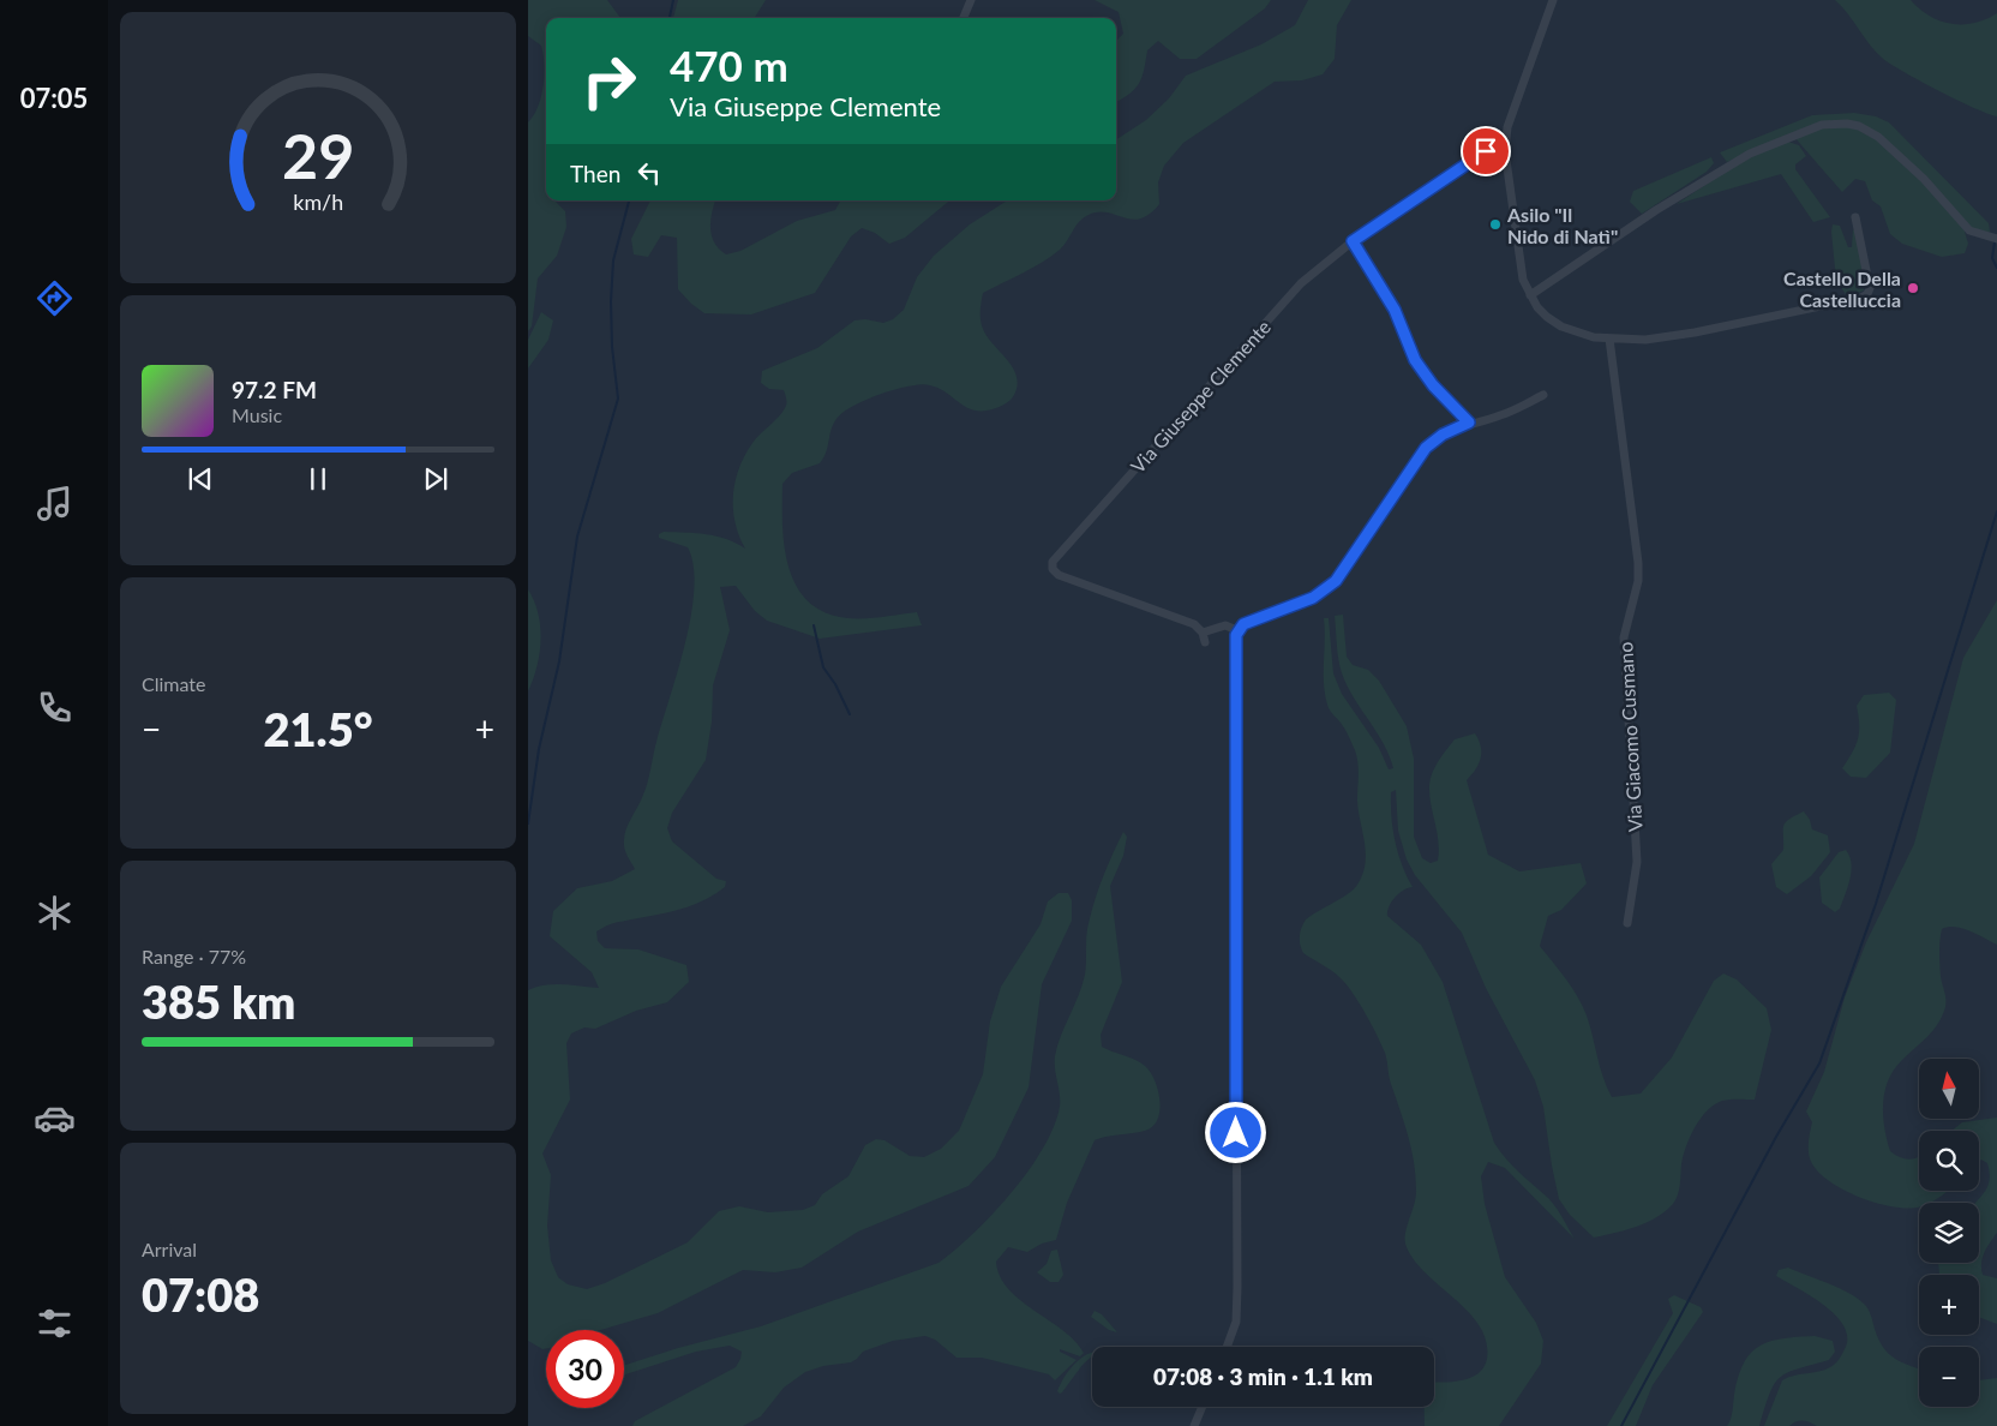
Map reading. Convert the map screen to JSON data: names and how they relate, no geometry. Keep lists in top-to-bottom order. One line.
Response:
{"streets":{"street":["Via Giuseppe Clemente","Via Giacomo Cusmano"]},"places":["Asilo \"Il Nido di Natì\"","Castello Della Castelluccia"],"north":"top","page":{"tabs":"07:05","turn":["470 m","Via Giuseppe Clemente"],"then":"Then","song":["97.2 FM","Music"],"tile":["Climate",["Range · 77%","385 km"],["Arrival","07:08"]],"heat":["−","21.5°","+"],"map_buttons":["+","−"],"limit":"30","trip":"07:08 · 3 min · 1.1 km","gauge":["29","km/h"]}}
